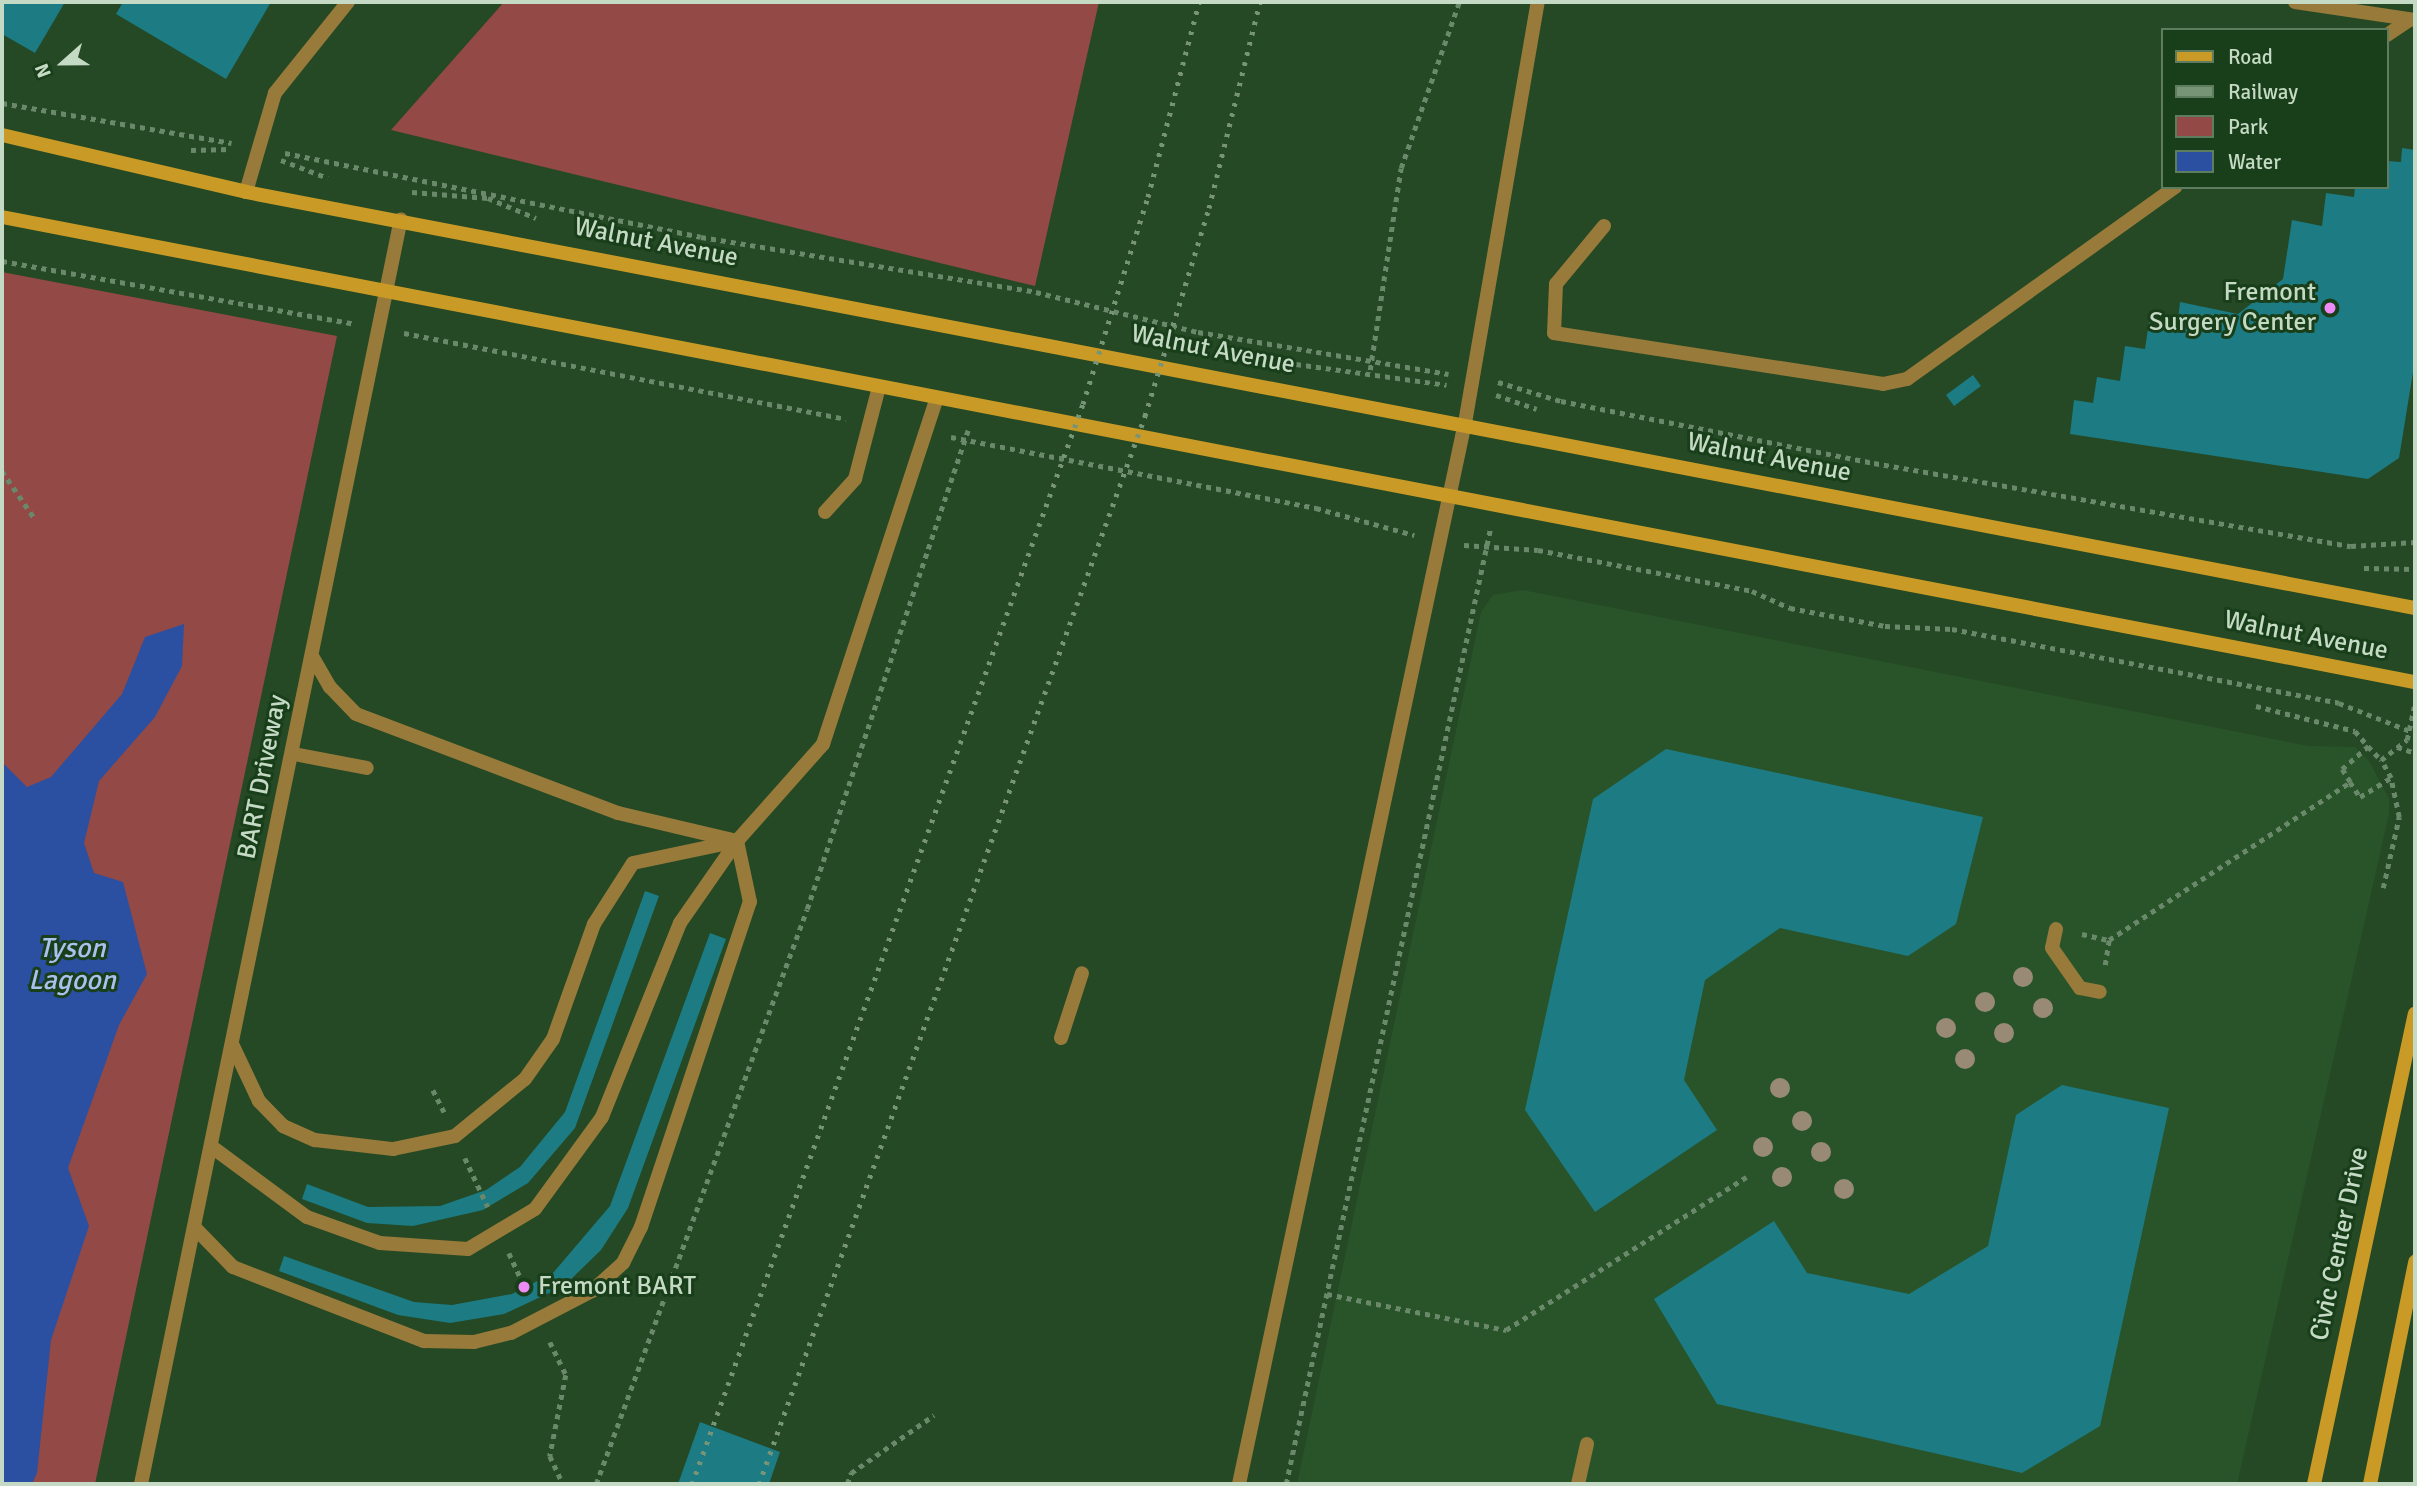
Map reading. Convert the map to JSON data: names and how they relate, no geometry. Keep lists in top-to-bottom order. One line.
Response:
{"streets":{"main road":["Walnut Avenue","Civic Center Drive"],"street":["BART Driveway"]},"crossings":[["Walnut Avenue","BART Driveway"]],"water":["Tyson Lagoon"],"places":["Fremont Surgery Center","Fremont BART"],"legend":["Road","Railway","Park","Water"],"north":"left"}
